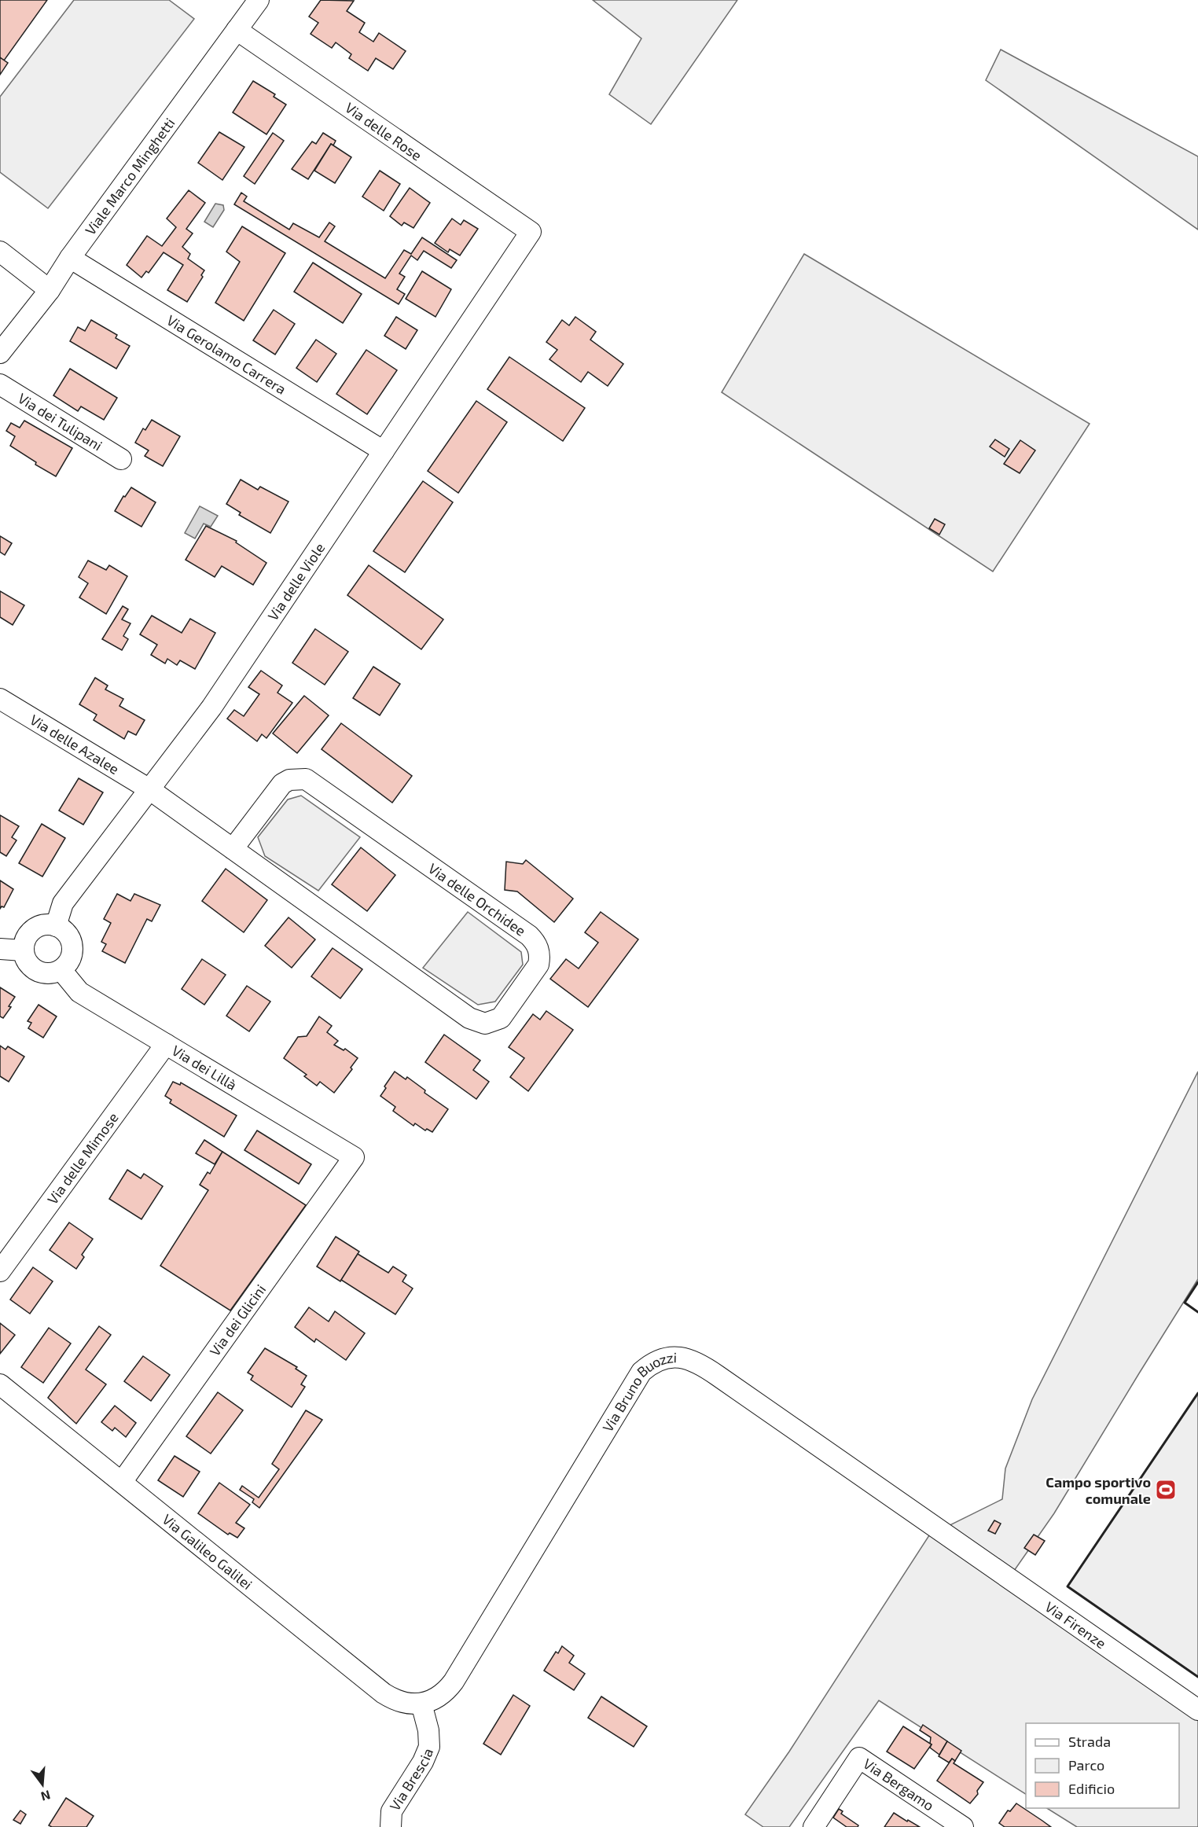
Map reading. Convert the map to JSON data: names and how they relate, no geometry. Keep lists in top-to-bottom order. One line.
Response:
{"streets":{"street":["Via delle Rose","Viale Marco Minghetti","Via Gerolamo Carrera","Via dei Tulipani","Via delle Viole","Via delle Azalee","Via delle Orchidee","Via dei Lillà","Via delle Mimose","Via dei Glicini","Via Bruno Buozzi","Via Galileo Galilei","Via Firenze","Via Brescia","Via Bergamo"]},"crossings":[["Via delle Rose","Viale Marco Minghetti"],["Via delle Rose","Via delle Viole"],["Viale Marco Minghetti","Via Gerolamo Carrera"],["Via Gerolamo Carrera","Via delle Viole"],["Via delle Viole","Via delle Azalee"],["Via delle Viole","Via delle Orchidee"],["Via delle Viole","Via dei Lillà"],["Via delle Azalee","Via delle Orchidee"],["Via dei Lillà","Via delle Mimose"],["Via dei Lillà","Via dei Glicini"],["Via dei Glicini","Via Galileo Galilei"],["Via Bruno Buozzi","Via Galileo Galilei"],["Via Bruno Buozzi","Via Firenze"],["Via Bruno Buozzi","Via Brescia"],["Via Galileo Galilei","Via Brescia"]],"places":{"sports":["Campo sportivo comunale"]},"legend":["Strada","Parco","Edificio"],"north":"bottom"}
